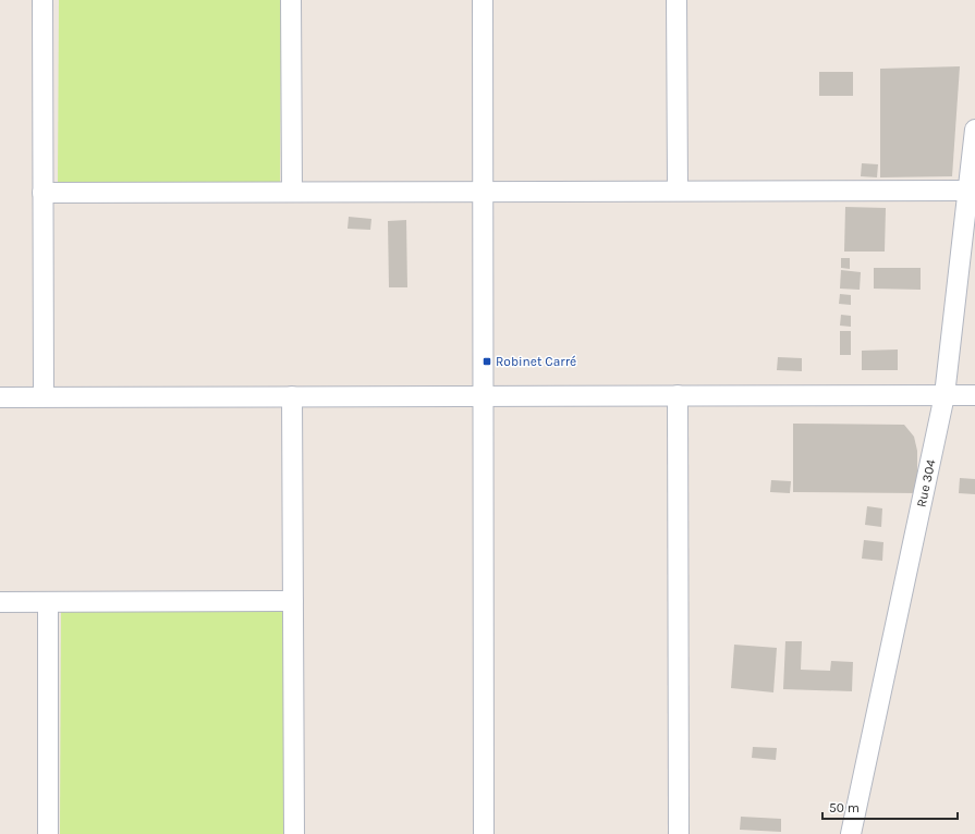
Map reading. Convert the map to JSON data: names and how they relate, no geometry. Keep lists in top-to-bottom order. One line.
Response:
{"streets":{"street":["Rue 304"]},"places":{"transit":["Robinet Carré"]},"scale_bar":"50 m"}
